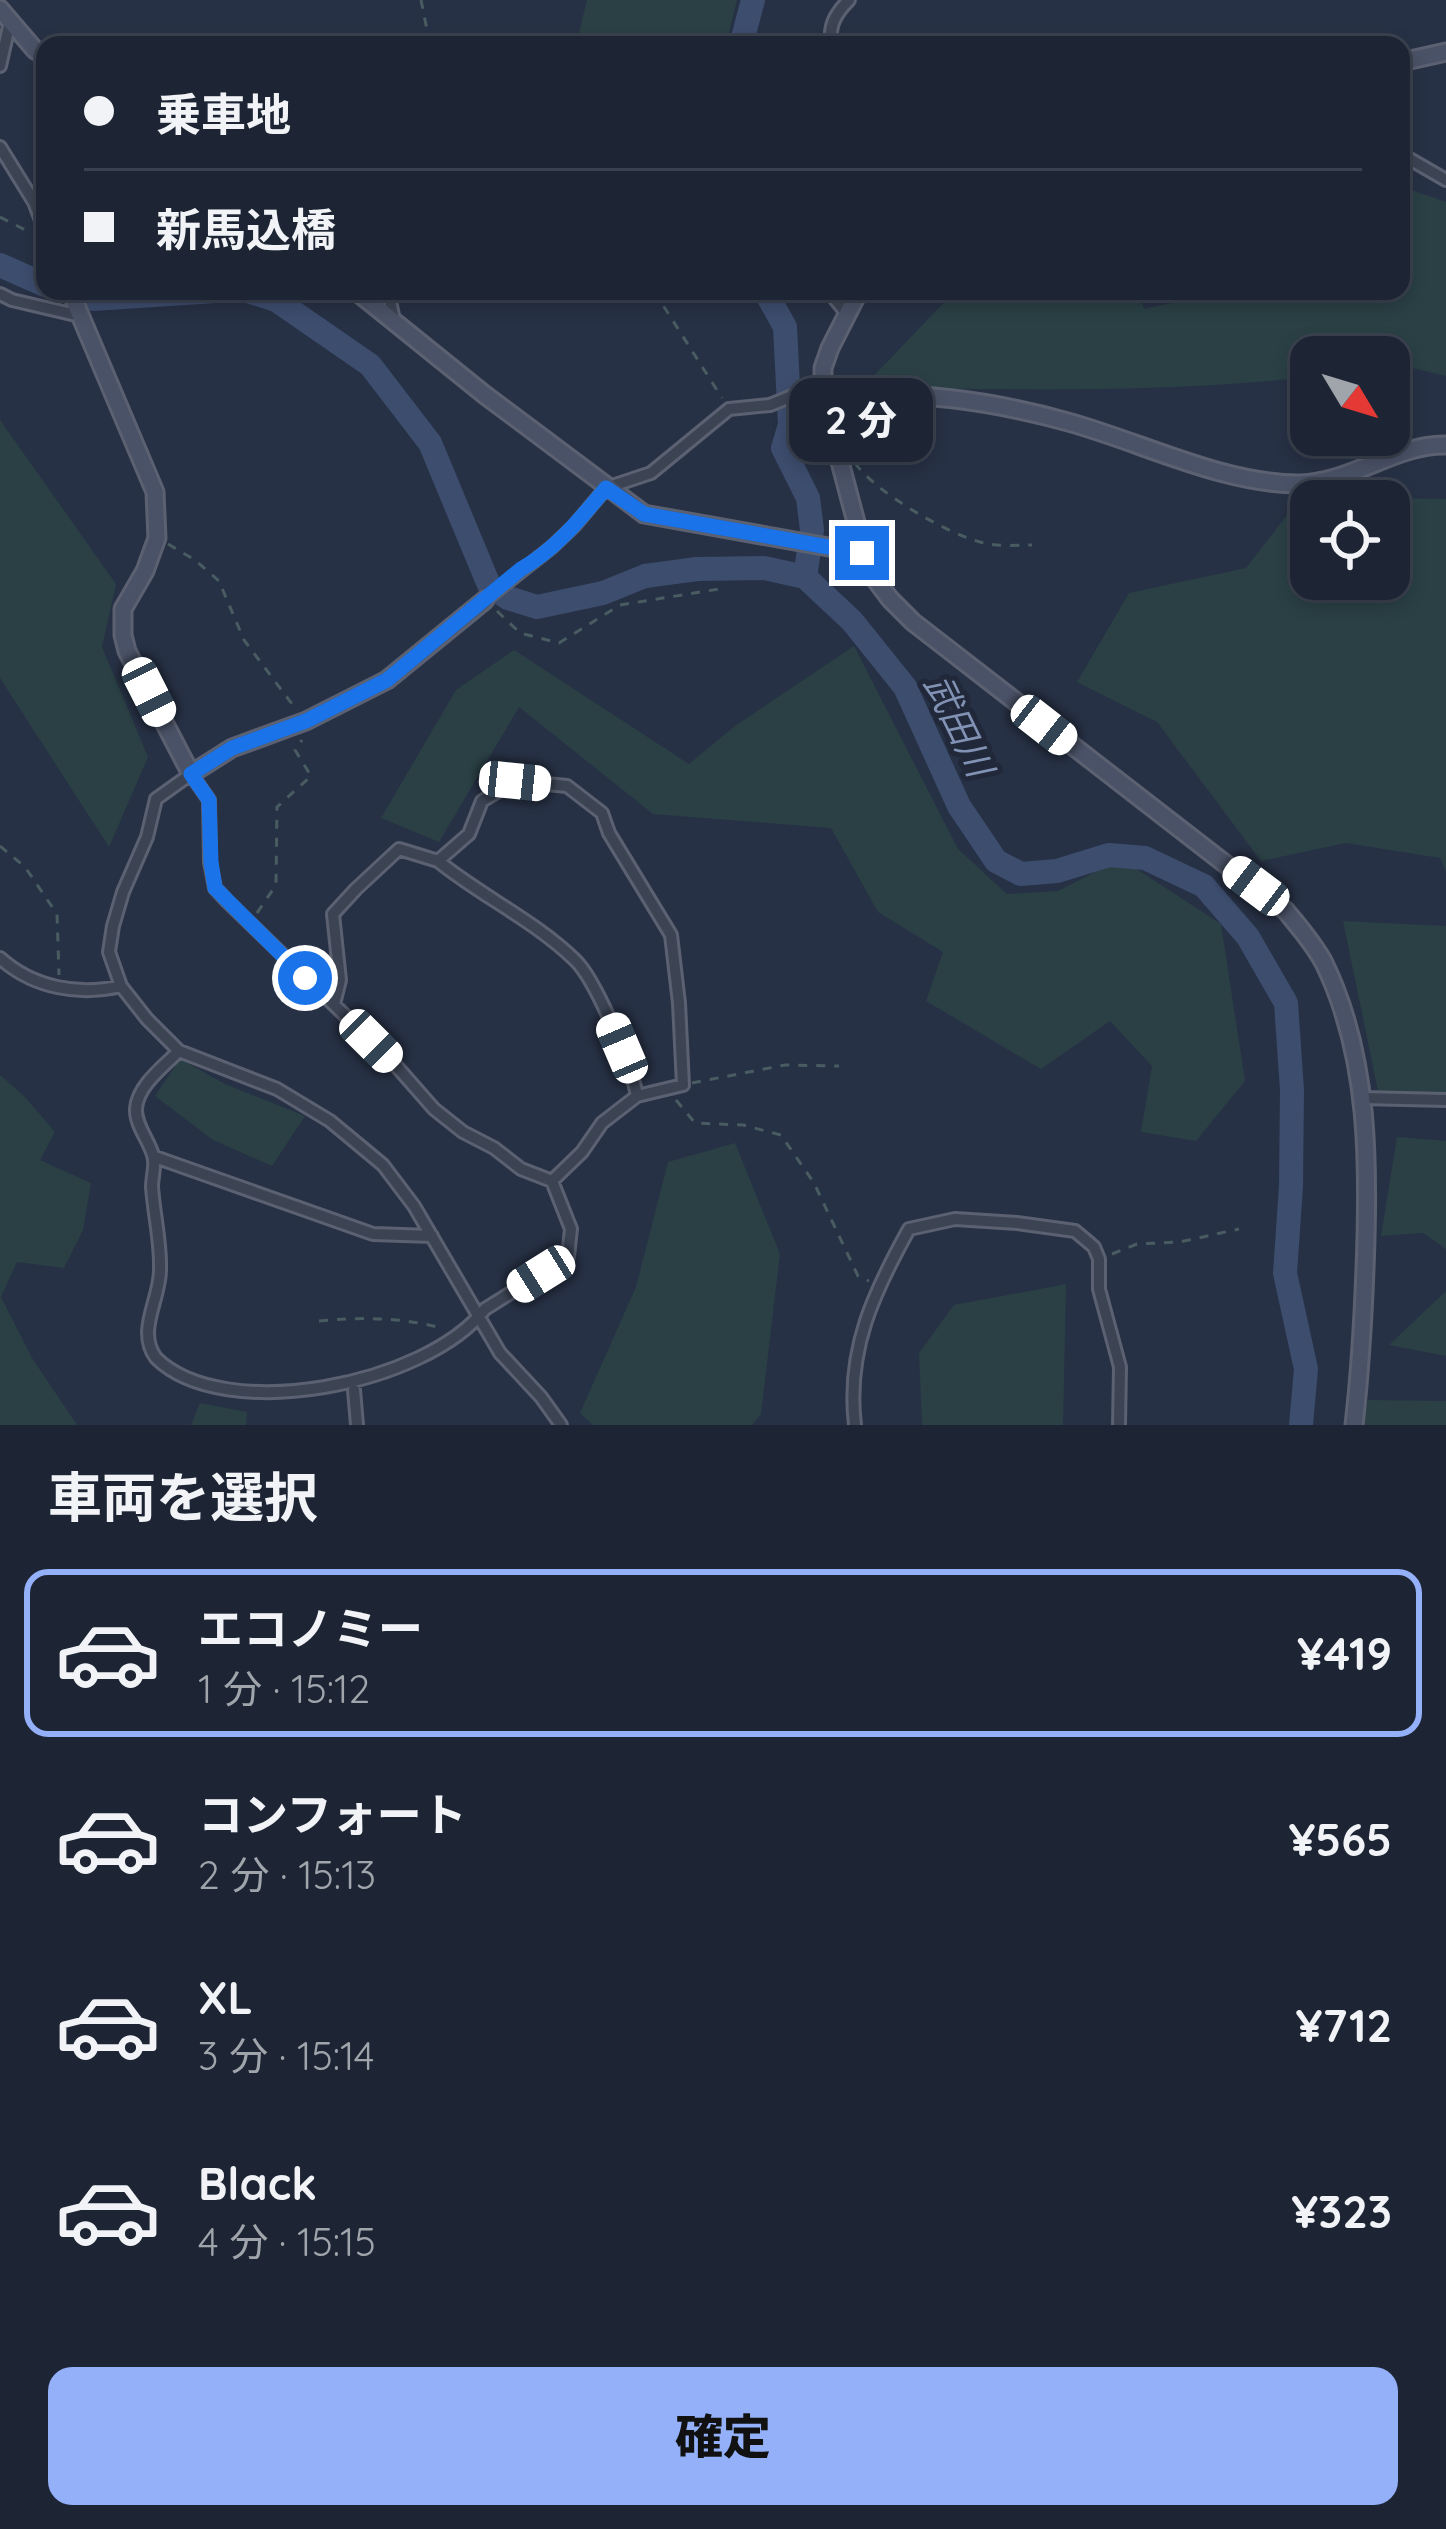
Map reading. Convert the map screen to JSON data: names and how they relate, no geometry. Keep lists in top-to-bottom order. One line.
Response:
{"water":["武田川"],"north":"bottom right","page":{"banner":["乗車地","新馬込橋"],"bubble":"2 分","heading":"車両を選択","list":[{"name":"エコノミー","note":"1 分 · 15:12","value":"¥419"},{"name":"コンフォート","note":"2 分 · 15:13","value":"¥565"},{"name":"XL","note":"3 分 · 15:14","value":"¥712"},{"name":"Black","note":"4 分 · 15:15","value":"¥323"}],"buttons":"確定"}}
